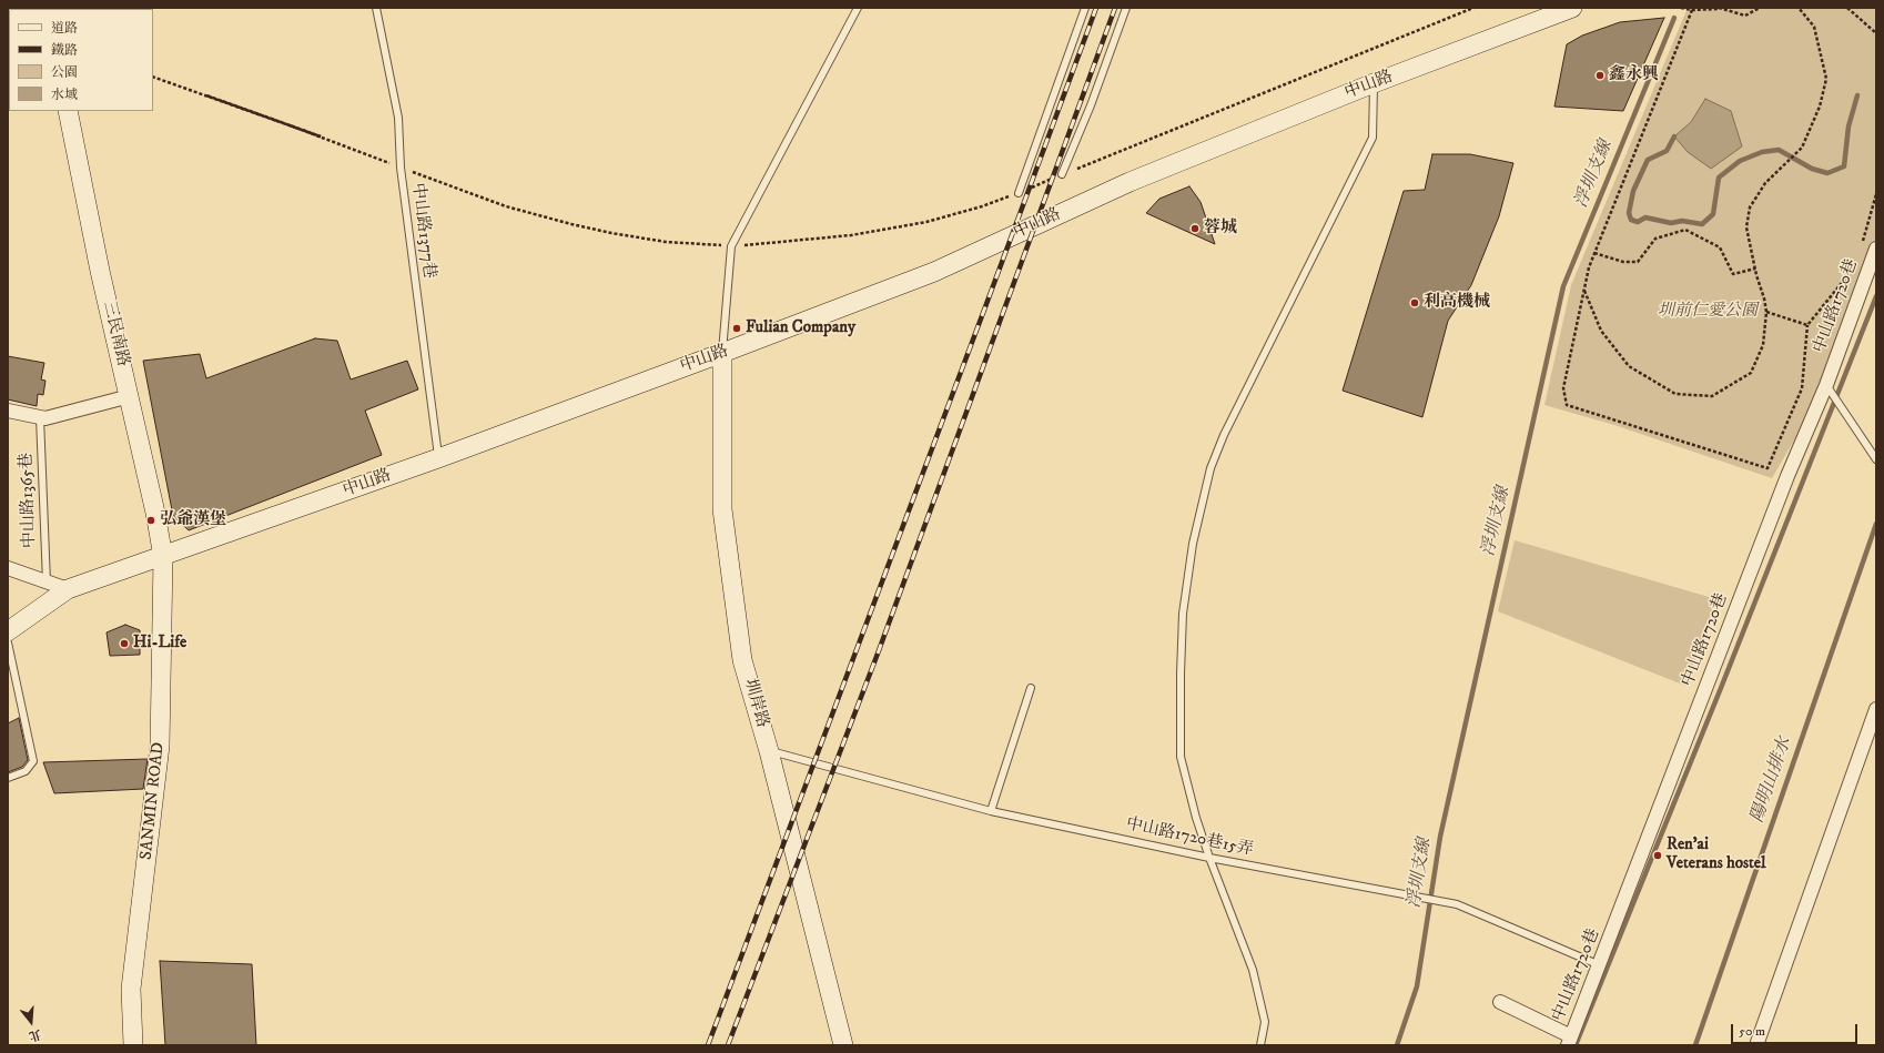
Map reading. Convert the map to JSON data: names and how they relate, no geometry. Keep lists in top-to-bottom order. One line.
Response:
{"streets":{"street":["中山路","中山路1720巷","三民南路","圳岸路","SANMIN ROAD"],"lane":["中山路1377巷","中山路1365巷","中山路1720巷15弄"]},"crossings":[["中山路","中山路1377巷"],["中山路","三民南路"],["中山路","圳岸路"],["中山路","SANMIN ROAD"],["中山路1720巷","中山路1720巷15弄"],["三民南路","SANMIN ROAD"],["圳岸路","中山路1720巷15弄"]],"water":["浮圳支線","陽明山排水"],"parks":["圳前仁愛公園"],"places":["鑫永興","蓉城","利高機械","Fulian Company","弘爺漢堡","Hi-Life","Ren'ai Veterans hostel"],"legend":["道路","鐵路","公園","水域"],"scale_bar":"50 m","north":"bottom"}
